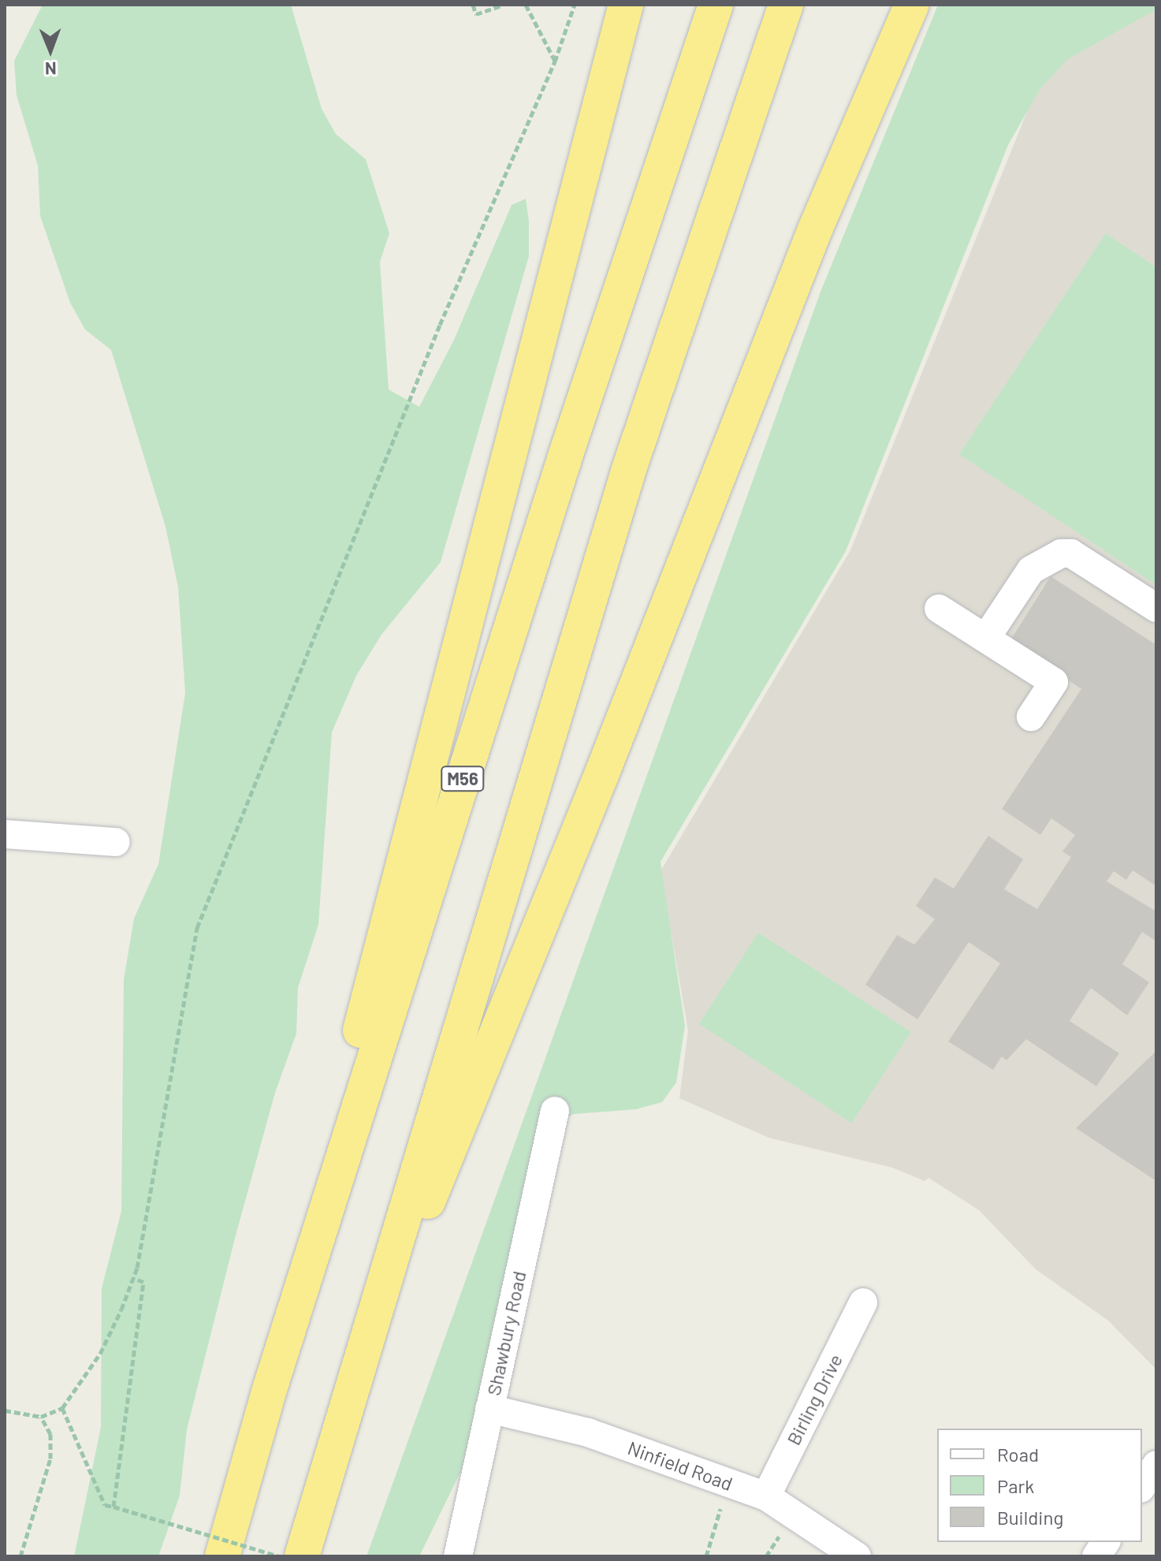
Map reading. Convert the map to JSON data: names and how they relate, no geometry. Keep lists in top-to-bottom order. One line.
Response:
{"streets":{"highway":["M56"],"street":["Shawbury Road","Birling Drive","Ninfield Road"]},"crossings":[["Shawbury Road","Ninfield Road"],["Birling Drive","Ninfield Road"]],"legend":["Road","Park","Building"],"north":"bottom"}
